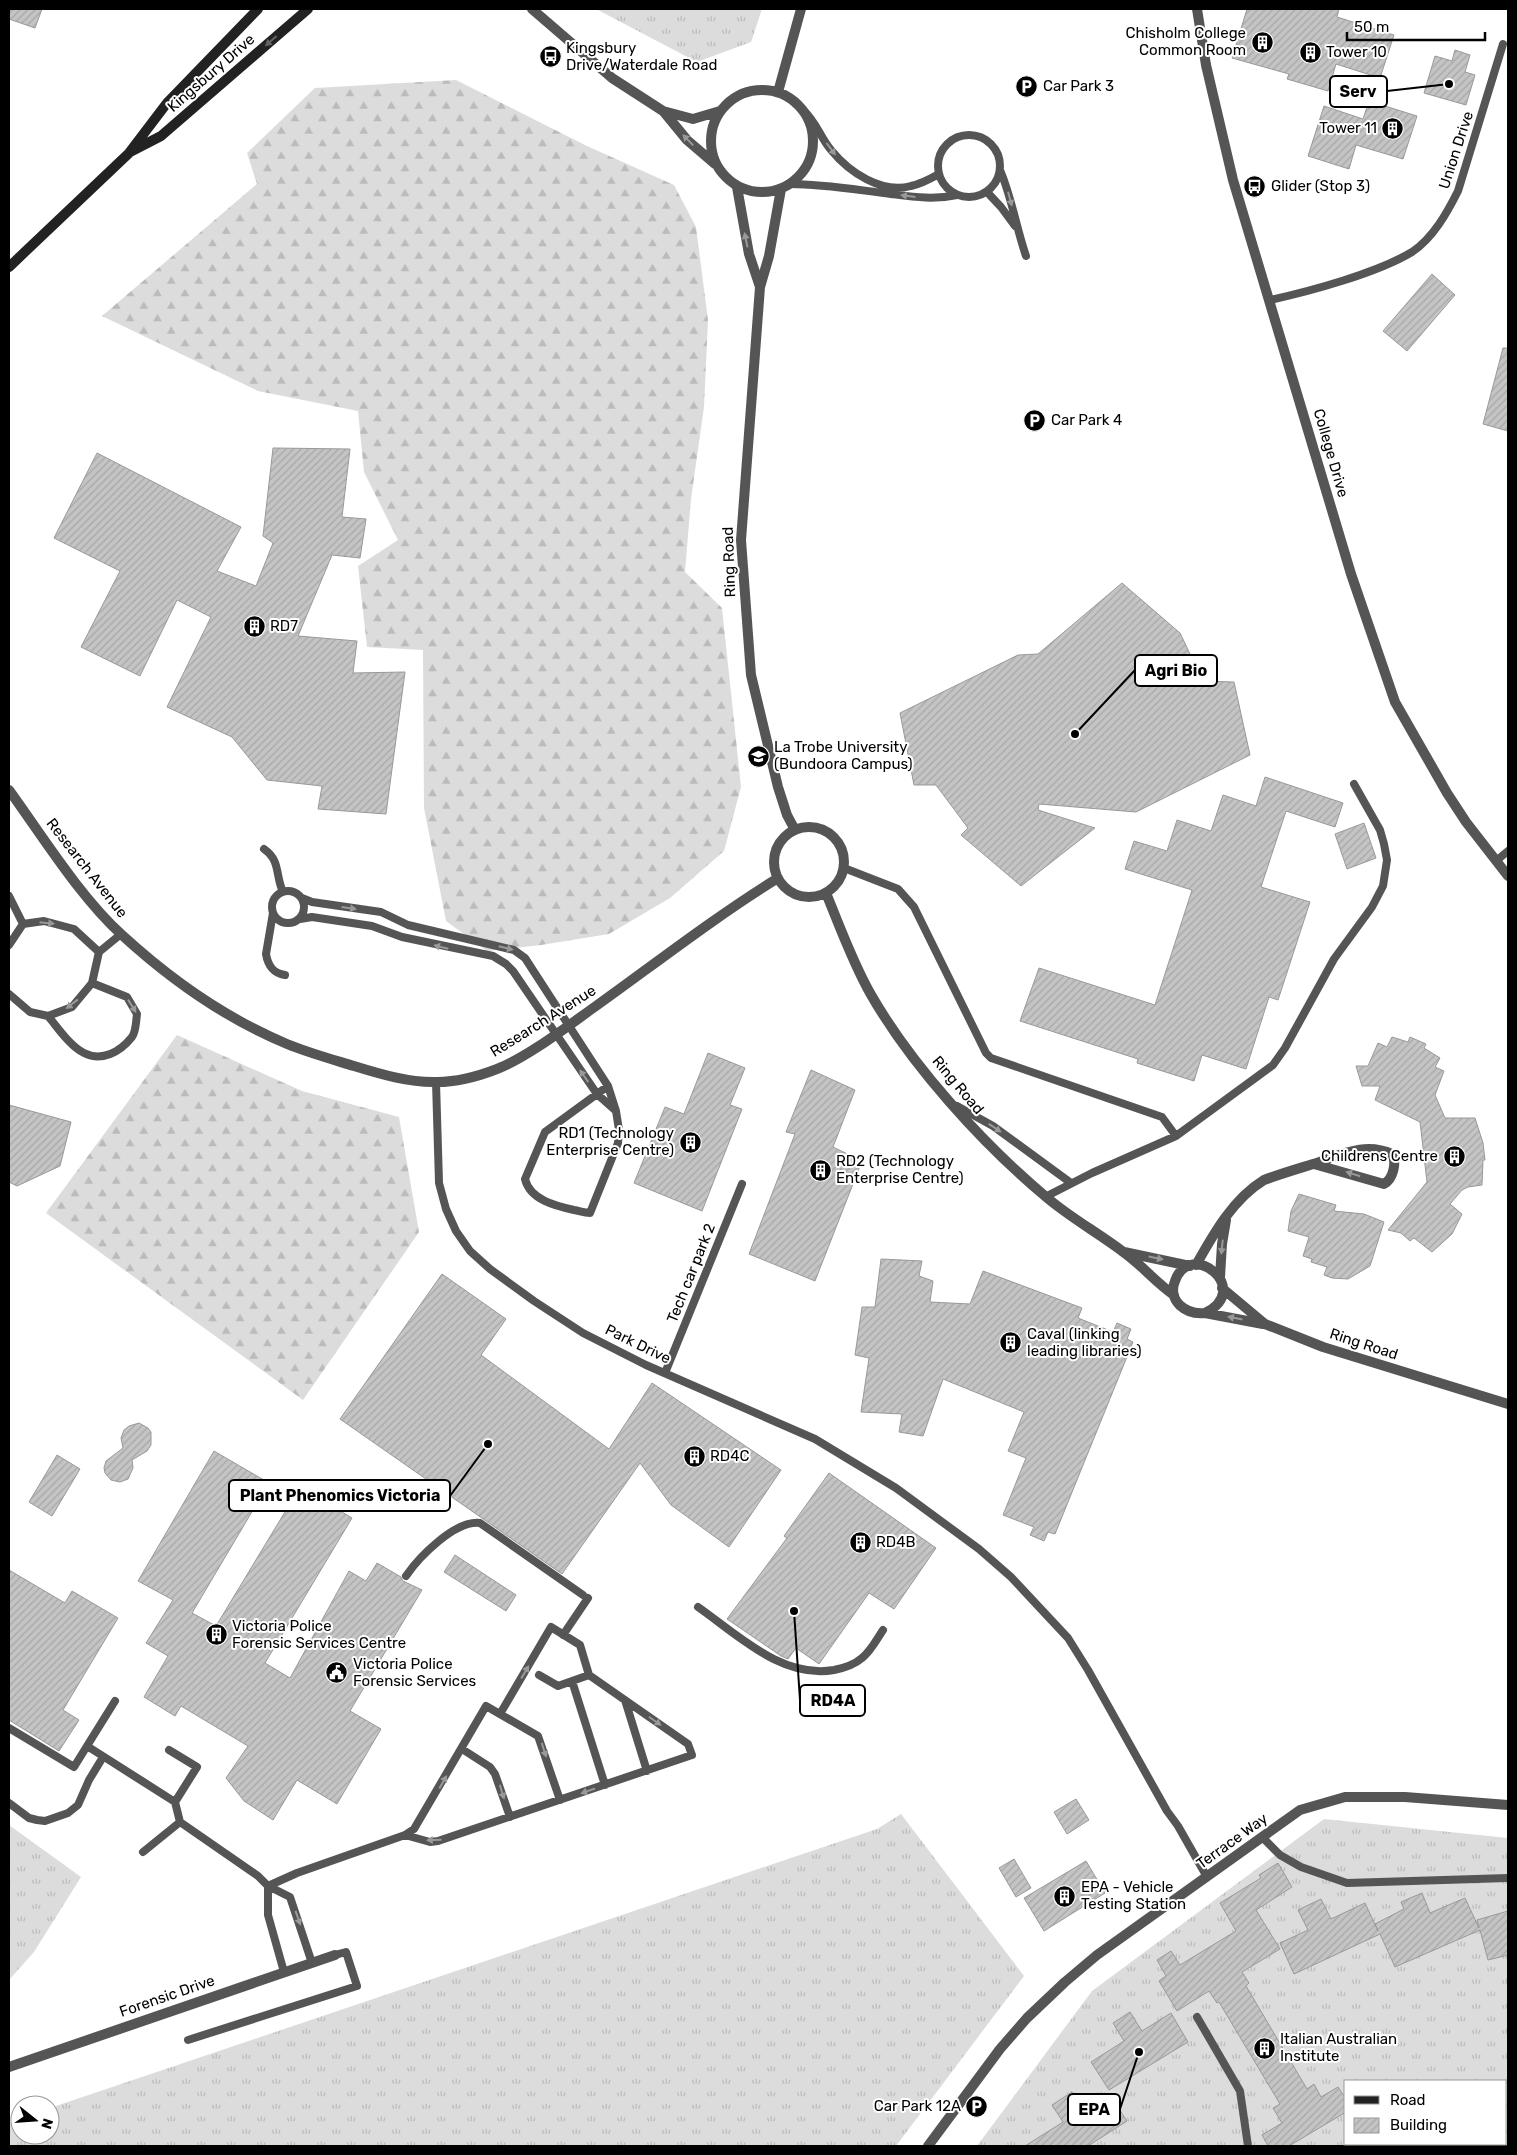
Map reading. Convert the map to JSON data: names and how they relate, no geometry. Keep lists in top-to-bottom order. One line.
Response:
{"streets":{"main road":["Kingsbury Drive"],"street":["College Drive","Ring Road","Research Avenue","Terrace Way","Forensic Drive"],"lane":["Union Drive","Tech car park 2","Park Drive"]},"crossings":[["Union Drive","College Drive"],["Ring Road","Research Avenue"],["Research Avenue","Park Drive"],["Tech car park 2","Park Drive"],["Park Drive","Terrace Way"]],"places":{"building":["Chisholm College Common Room","Tower 10","Tower 11","RD7","RD1 (Technology Enterprise Centre)","Childrens Centre","RD2 (Technology Enterprise Centre)","Caval (linking leading libraries)","RD4C","RD4B","Victoria Police Forensic Services Centre","EPA - Vehicle Testing Station","Italian Australian Institute"],"bus stop":["Kingsbury Drive/Waterdale Road","Glider (Stop 3)"],"other":["Serv","Agri Bio","Plant Phenomics Victoria","RD4A","EPA"],"parking":["Car Park 3","Car Park 4","Car Park 12A"],"school or university":["La Trobe University (Bundoora Campus)"],"public building":["Victoria Police Forensic Services"]},"legend":["Road","Building"],"scale_bar":"50 m","north":"right"}
